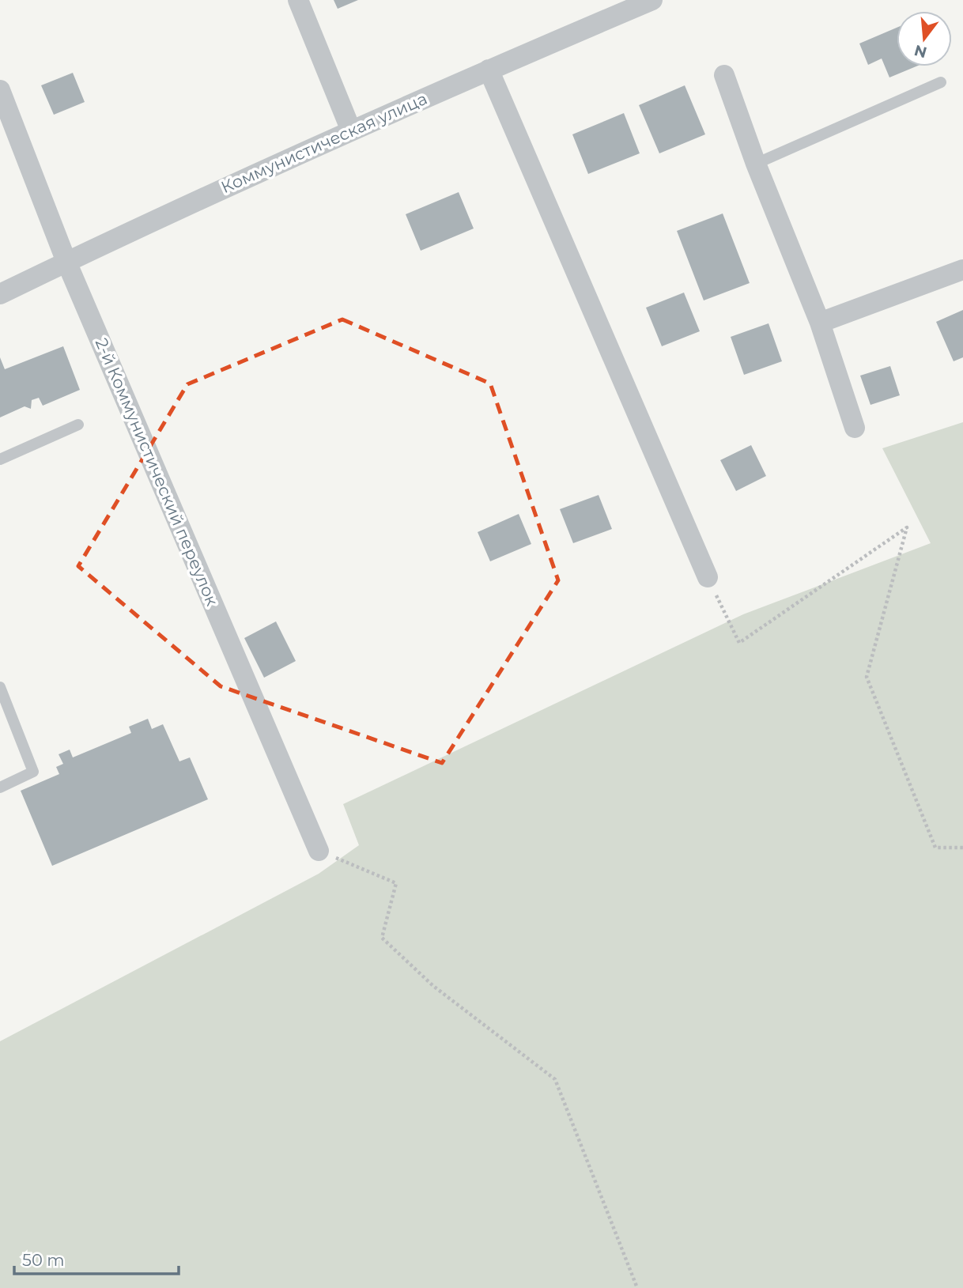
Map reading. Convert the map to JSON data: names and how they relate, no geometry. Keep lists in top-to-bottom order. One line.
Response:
{"streets":{"street":["Коммунистическая улица","2-й Коммунистический переулок"]},"crossings":[["Коммунистическая улица","2-й Коммунистический переулок"]],"scale_bar":"50 m","north":"bottom"}
